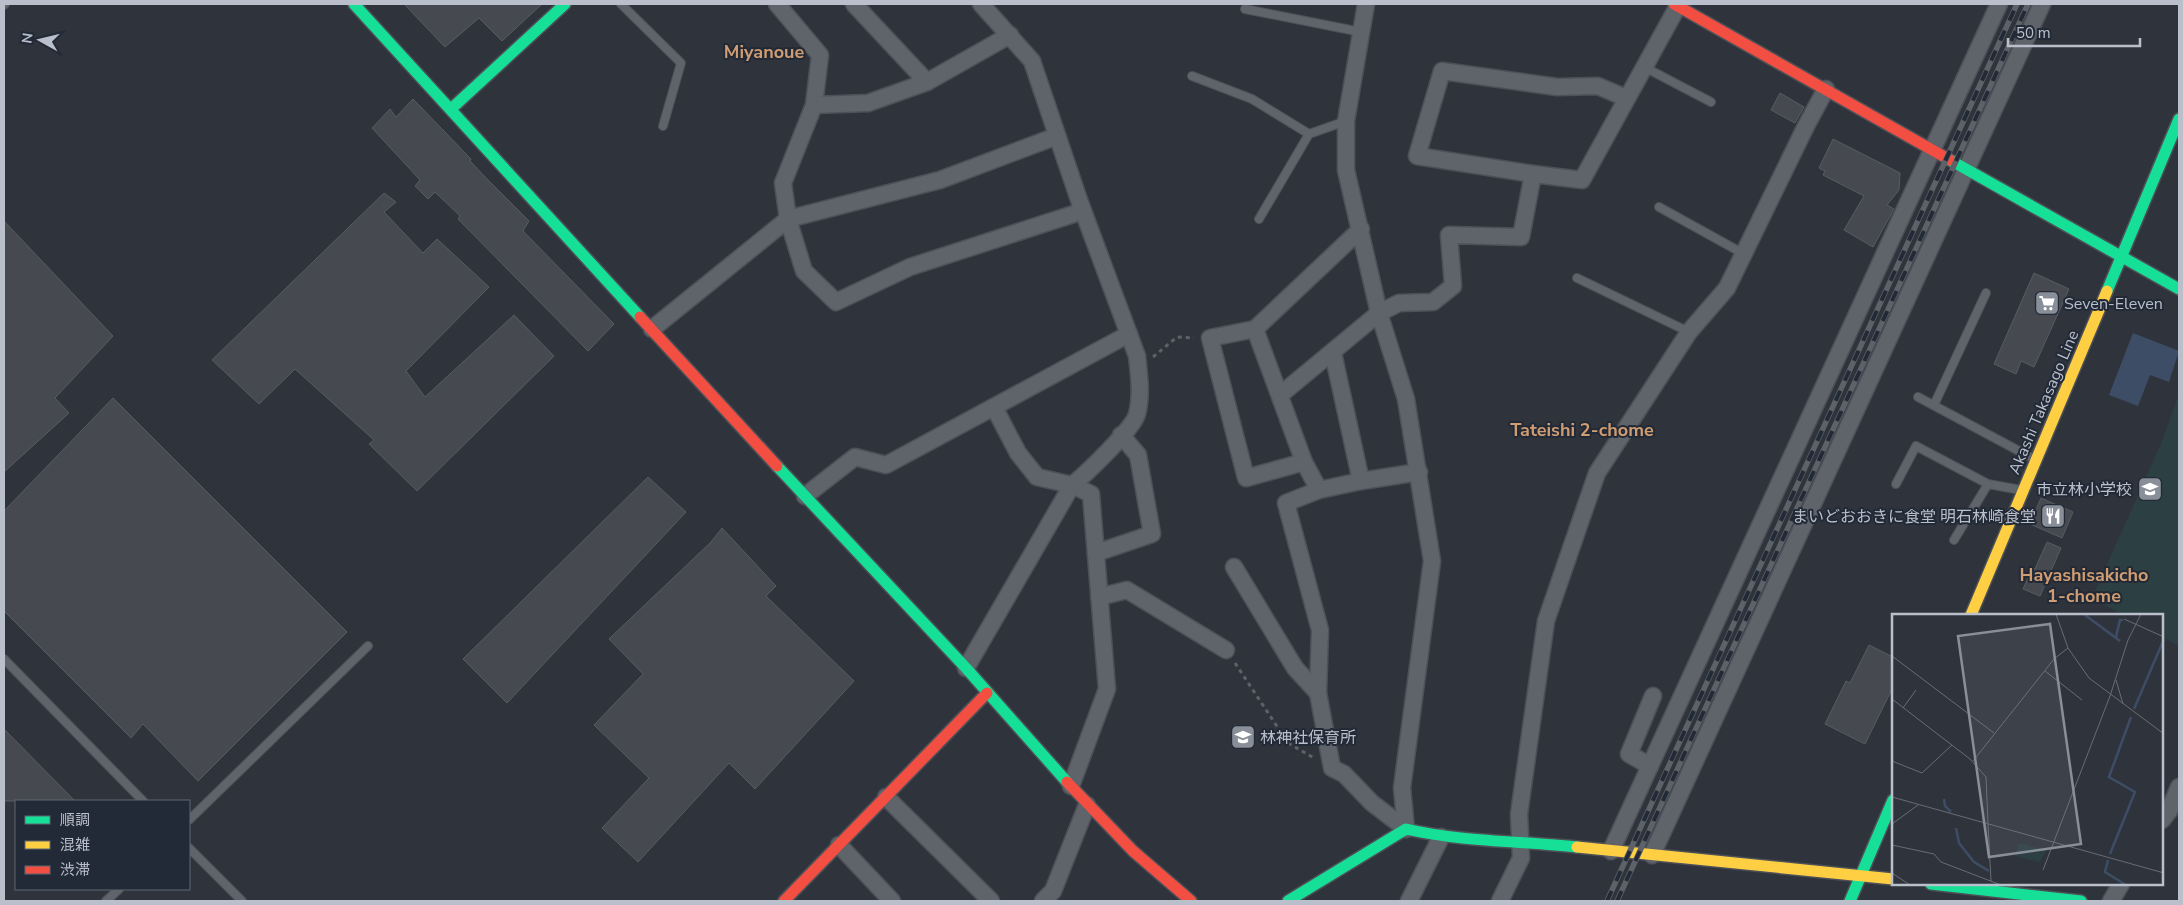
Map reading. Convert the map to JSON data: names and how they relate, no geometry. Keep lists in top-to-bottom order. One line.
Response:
{"streets":{"street":["Akashi Takasago Line"]},"districts":["Miyanoue","Tateishi 2-chome","Hayashisakicho 1-chome"],"places":{"supermarket":["Seven-Eleven"],"school or university":["市立林小学校","林神社保育所"],"restaurant":["まいどおおきに食堂 明石林崎食堂"]},"legend":["順調","混雑","渋滞"],"scale_bar":"50 m","north":"left"}
